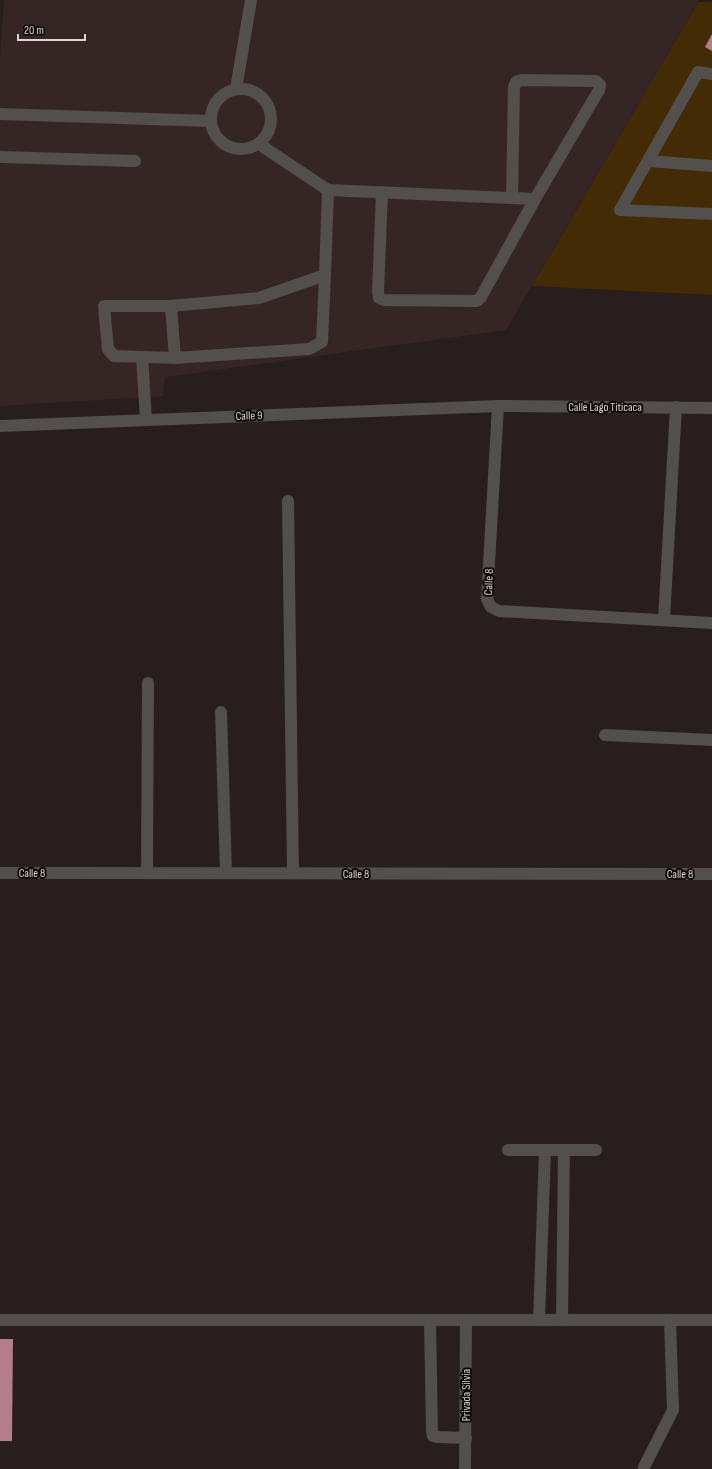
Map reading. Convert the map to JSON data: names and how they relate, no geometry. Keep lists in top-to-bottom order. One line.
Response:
{"streets":{"street":["Calle Lago Titicaca","Calle 9","Calle 8","Privada Silvia"]},"crossings":[["Calle Lago Titicaca","Calle 9"],["Calle Lago Titicaca","Calle 8"],["Calle 9","Calle 8"]],"scale_bar":"20 m"}
